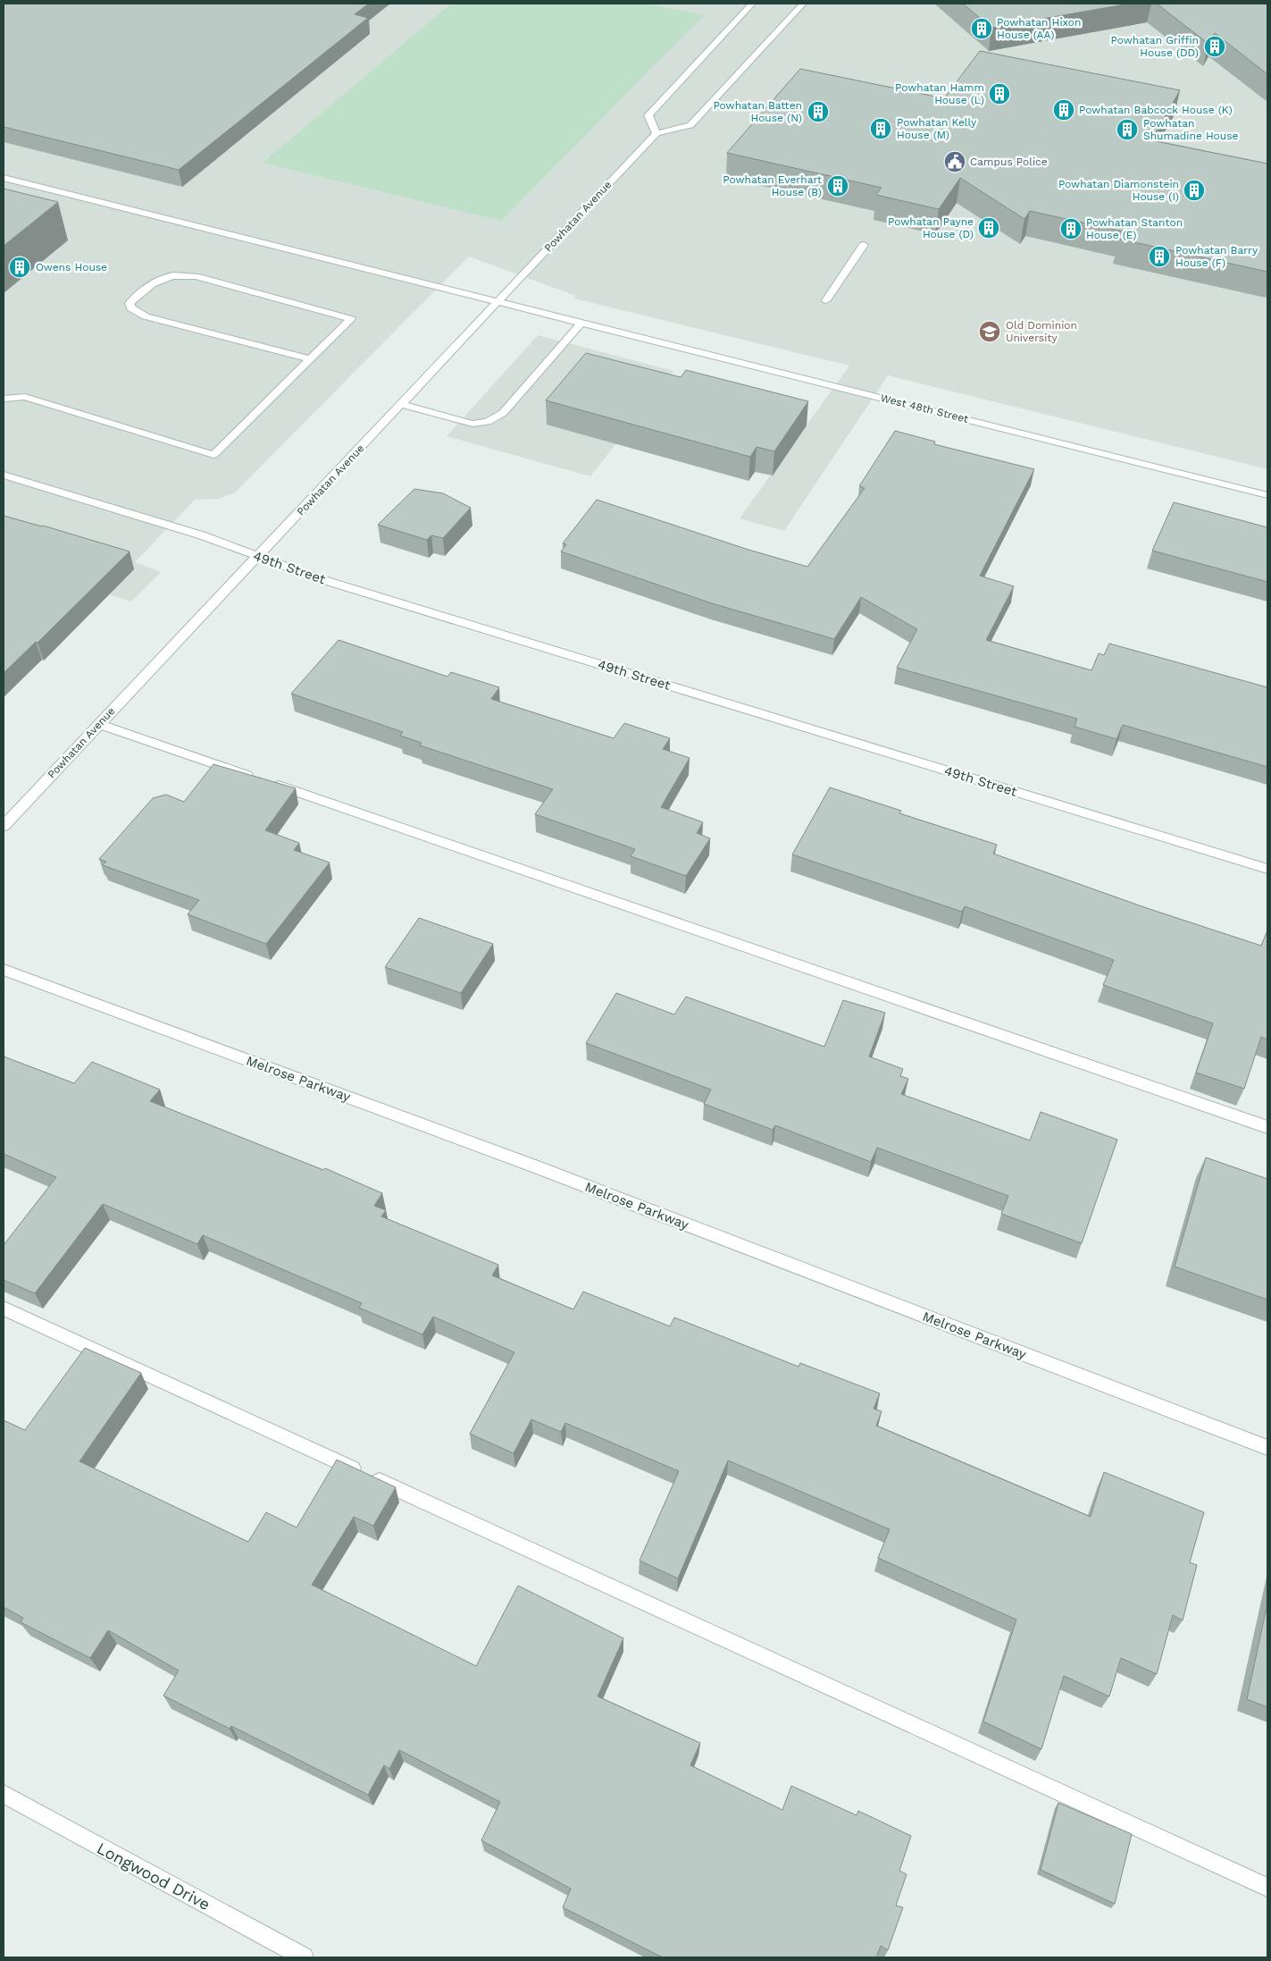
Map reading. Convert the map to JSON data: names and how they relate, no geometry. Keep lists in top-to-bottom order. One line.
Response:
{"streets":{"street":["Powhatan Avenue","West 48th Street","49th Street","Melrose Parkway","Longwood Drive"]},"crossings":[["Powhatan Avenue","West 48th Street"],["Powhatan Avenue","49th Street"]],"places":{"building":["Powhatan Hixon House (AA)","Powhatan Griffin House (DD)","Powhatan Hamm House (L)","Powhatan Babcock House (K)","Powhatan Batten House (N)","Powhatan Kelly House (M)","Powhatan Shumadine House","Powhatan Everhart House (B)","Powhatan Diamonstein House (I)","Powhatan Payne House (D)","Powhatan Stanton House (E)","Powhatan Barry House (F)","Owens House"],"public building":["Campus Police"],"school or university":["Old Dominion University"]}}
